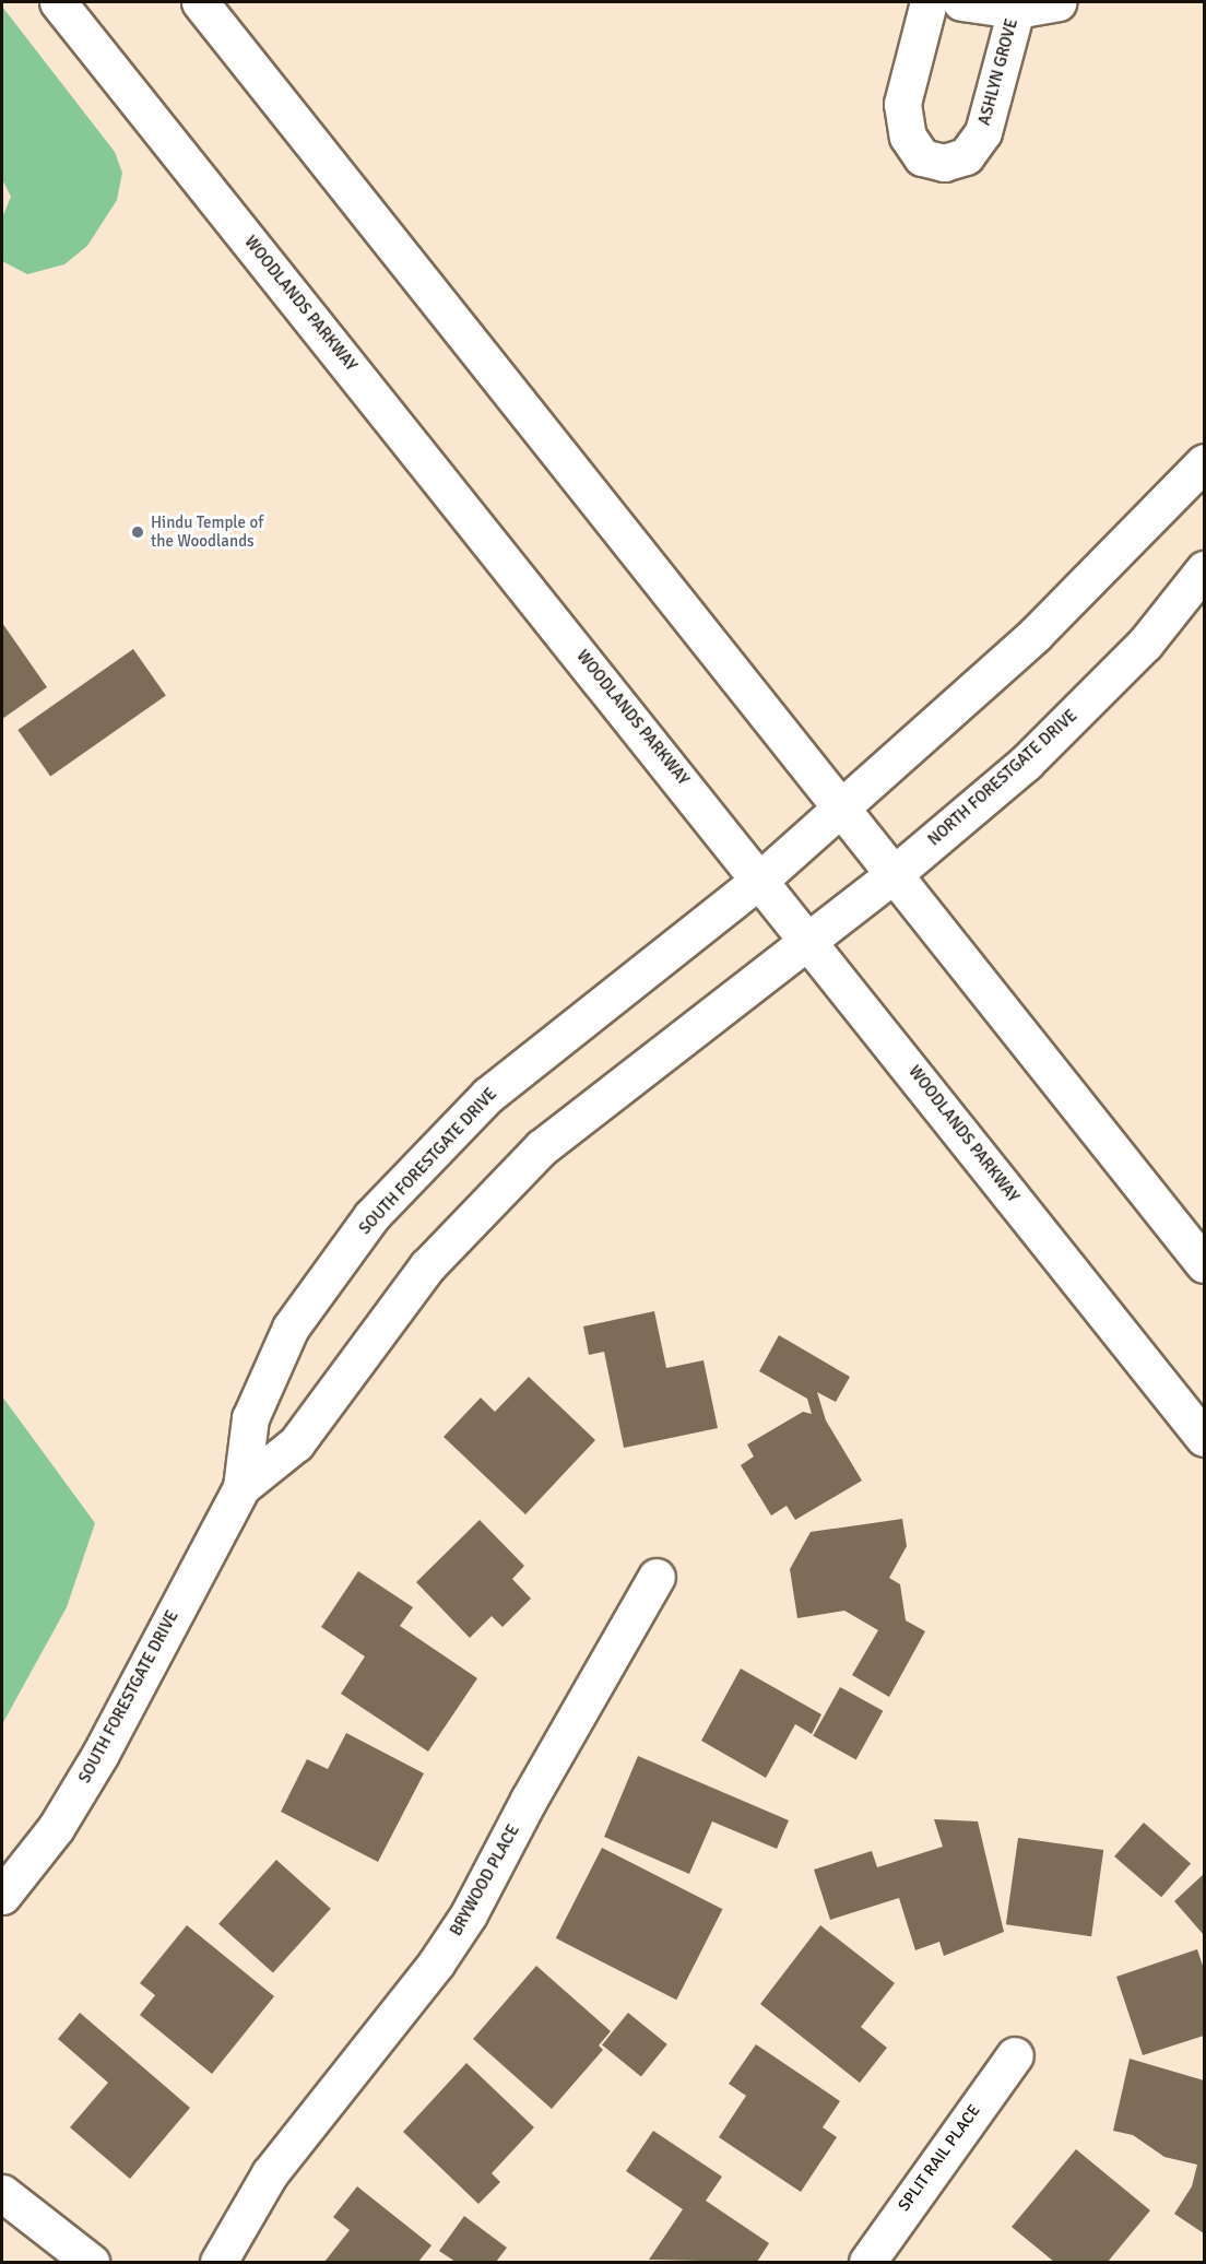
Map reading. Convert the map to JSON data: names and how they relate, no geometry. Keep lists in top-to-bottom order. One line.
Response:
{"streets":{"street":["ASHLYN GROVE","WOODLANDS PARKWAY","NORTH FORESTGATE DRIVE","SOUTH FORESTGATE DRIVE","BRYWOOD PLACE","SPLIT RAIL PLACE"]},"crossings":[["WOODLANDS PARKWAY","NORTH FORESTGATE DRIVE"],["WOODLANDS PARKWAY","SOUTH FORESTGATE DRIVE"],["NORTH FORESTGATE DRIVE","SOUTH FORESTGATE DRIVE"]],"places":["Hindu Temple of the Woodlands"]}
